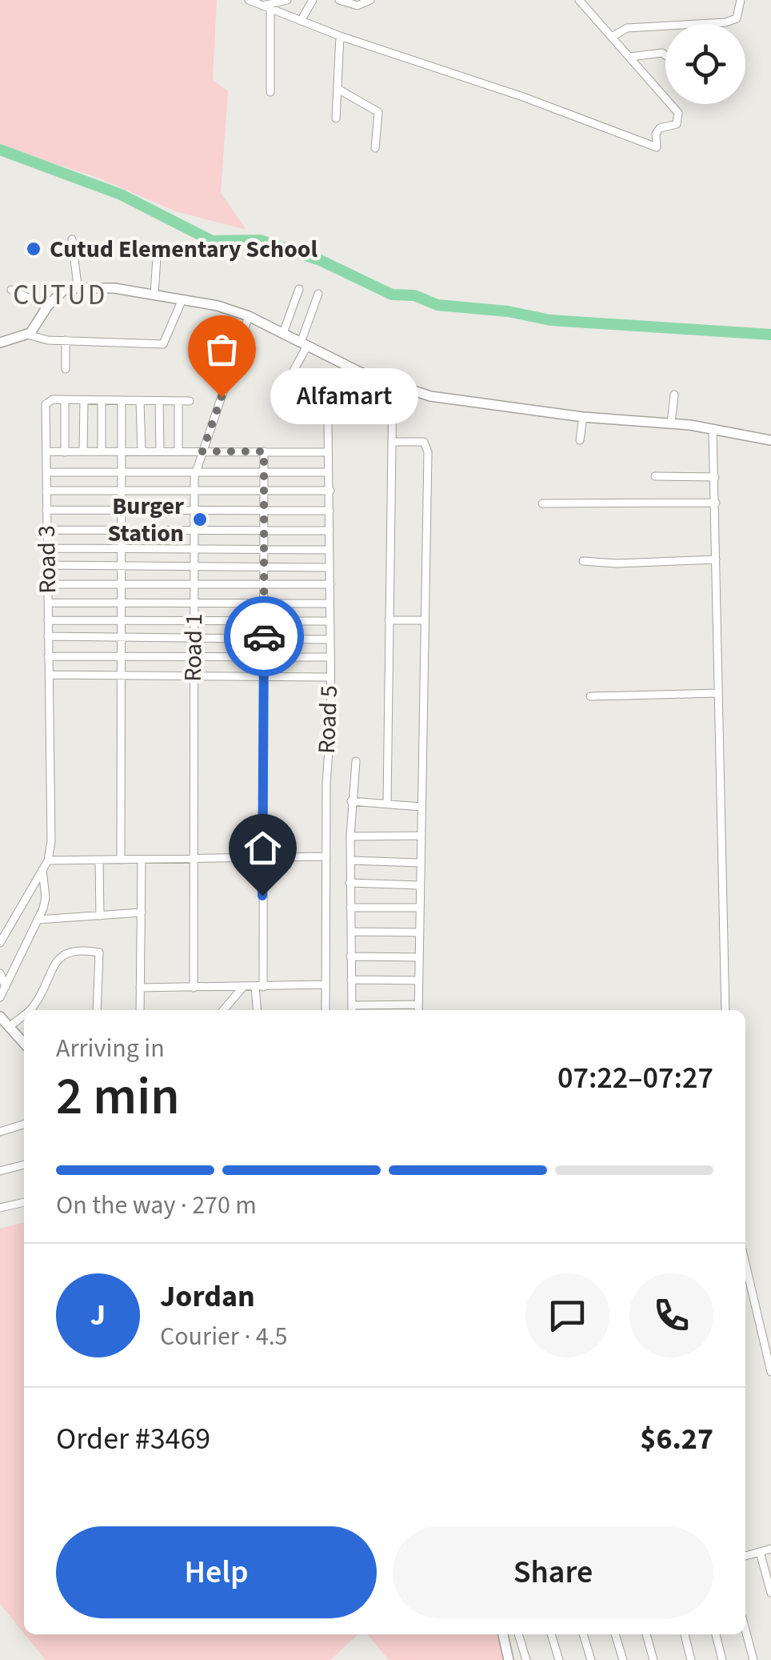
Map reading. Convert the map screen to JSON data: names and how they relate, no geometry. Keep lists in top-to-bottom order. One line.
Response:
{"streets":{"street":["Road 3","Road 1","Road 5"]},"districts":["CUTUD"],"places":["Cutud Elementary School","Alfamart","Burger Station"],"page":{"bubble":"Alfamart","heading":["2 min","Arriving in","07:22–07:27"],"panel":["Jordan","Courier · 4.5","Order #3469","$6.27"],"bar":"On the way · 270 m","round":"J","buttons":["Help","Share"]}}
